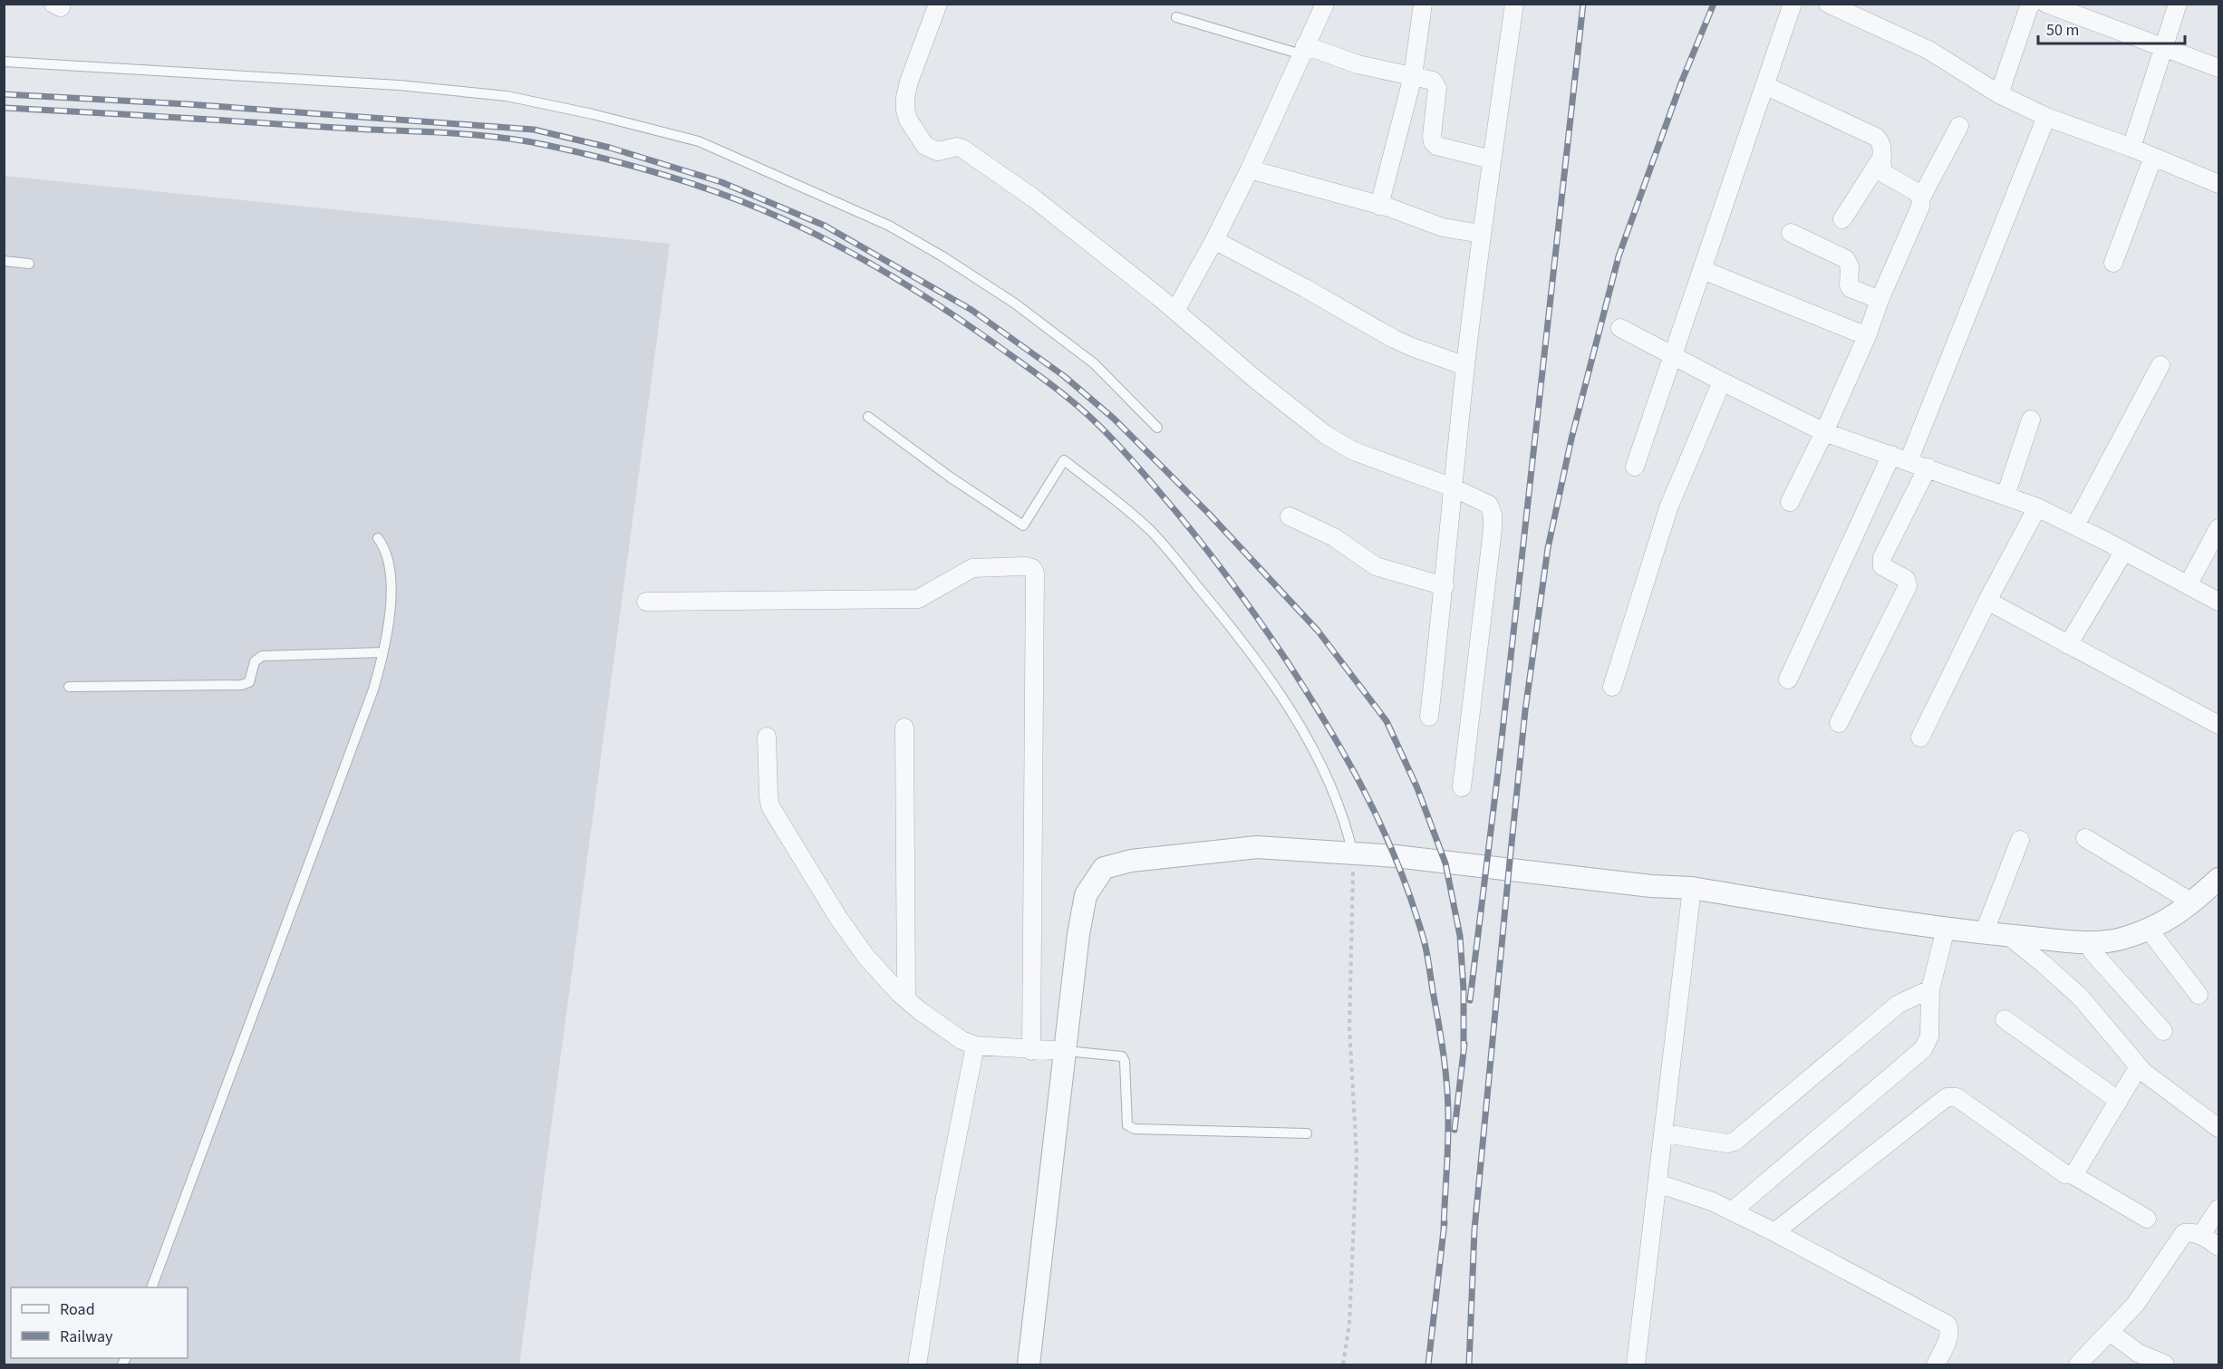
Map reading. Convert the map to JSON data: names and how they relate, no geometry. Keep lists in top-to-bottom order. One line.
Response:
{"legend":["Road","Railway"],"scale_bar":"50 m"}
